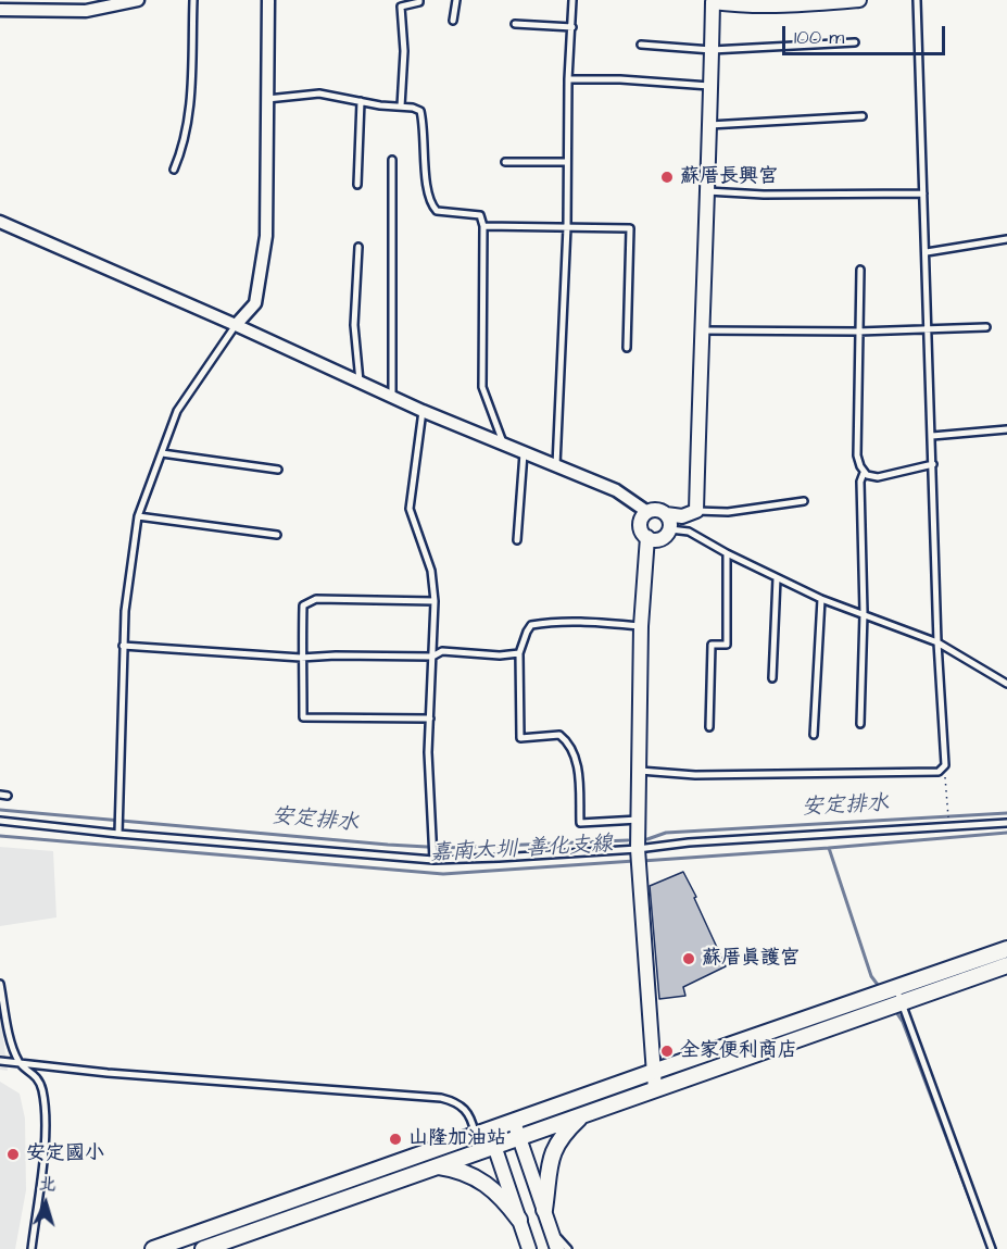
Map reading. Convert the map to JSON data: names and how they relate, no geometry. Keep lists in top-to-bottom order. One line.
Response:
{"water":["安定排水","嘉南大圳 善化支線"],"places":["蘇厝長興宮","蘇厝真護宮","全家便利商店","山隆加油站","安定國小"],"scale_bar":"100 m","north":"top"}
